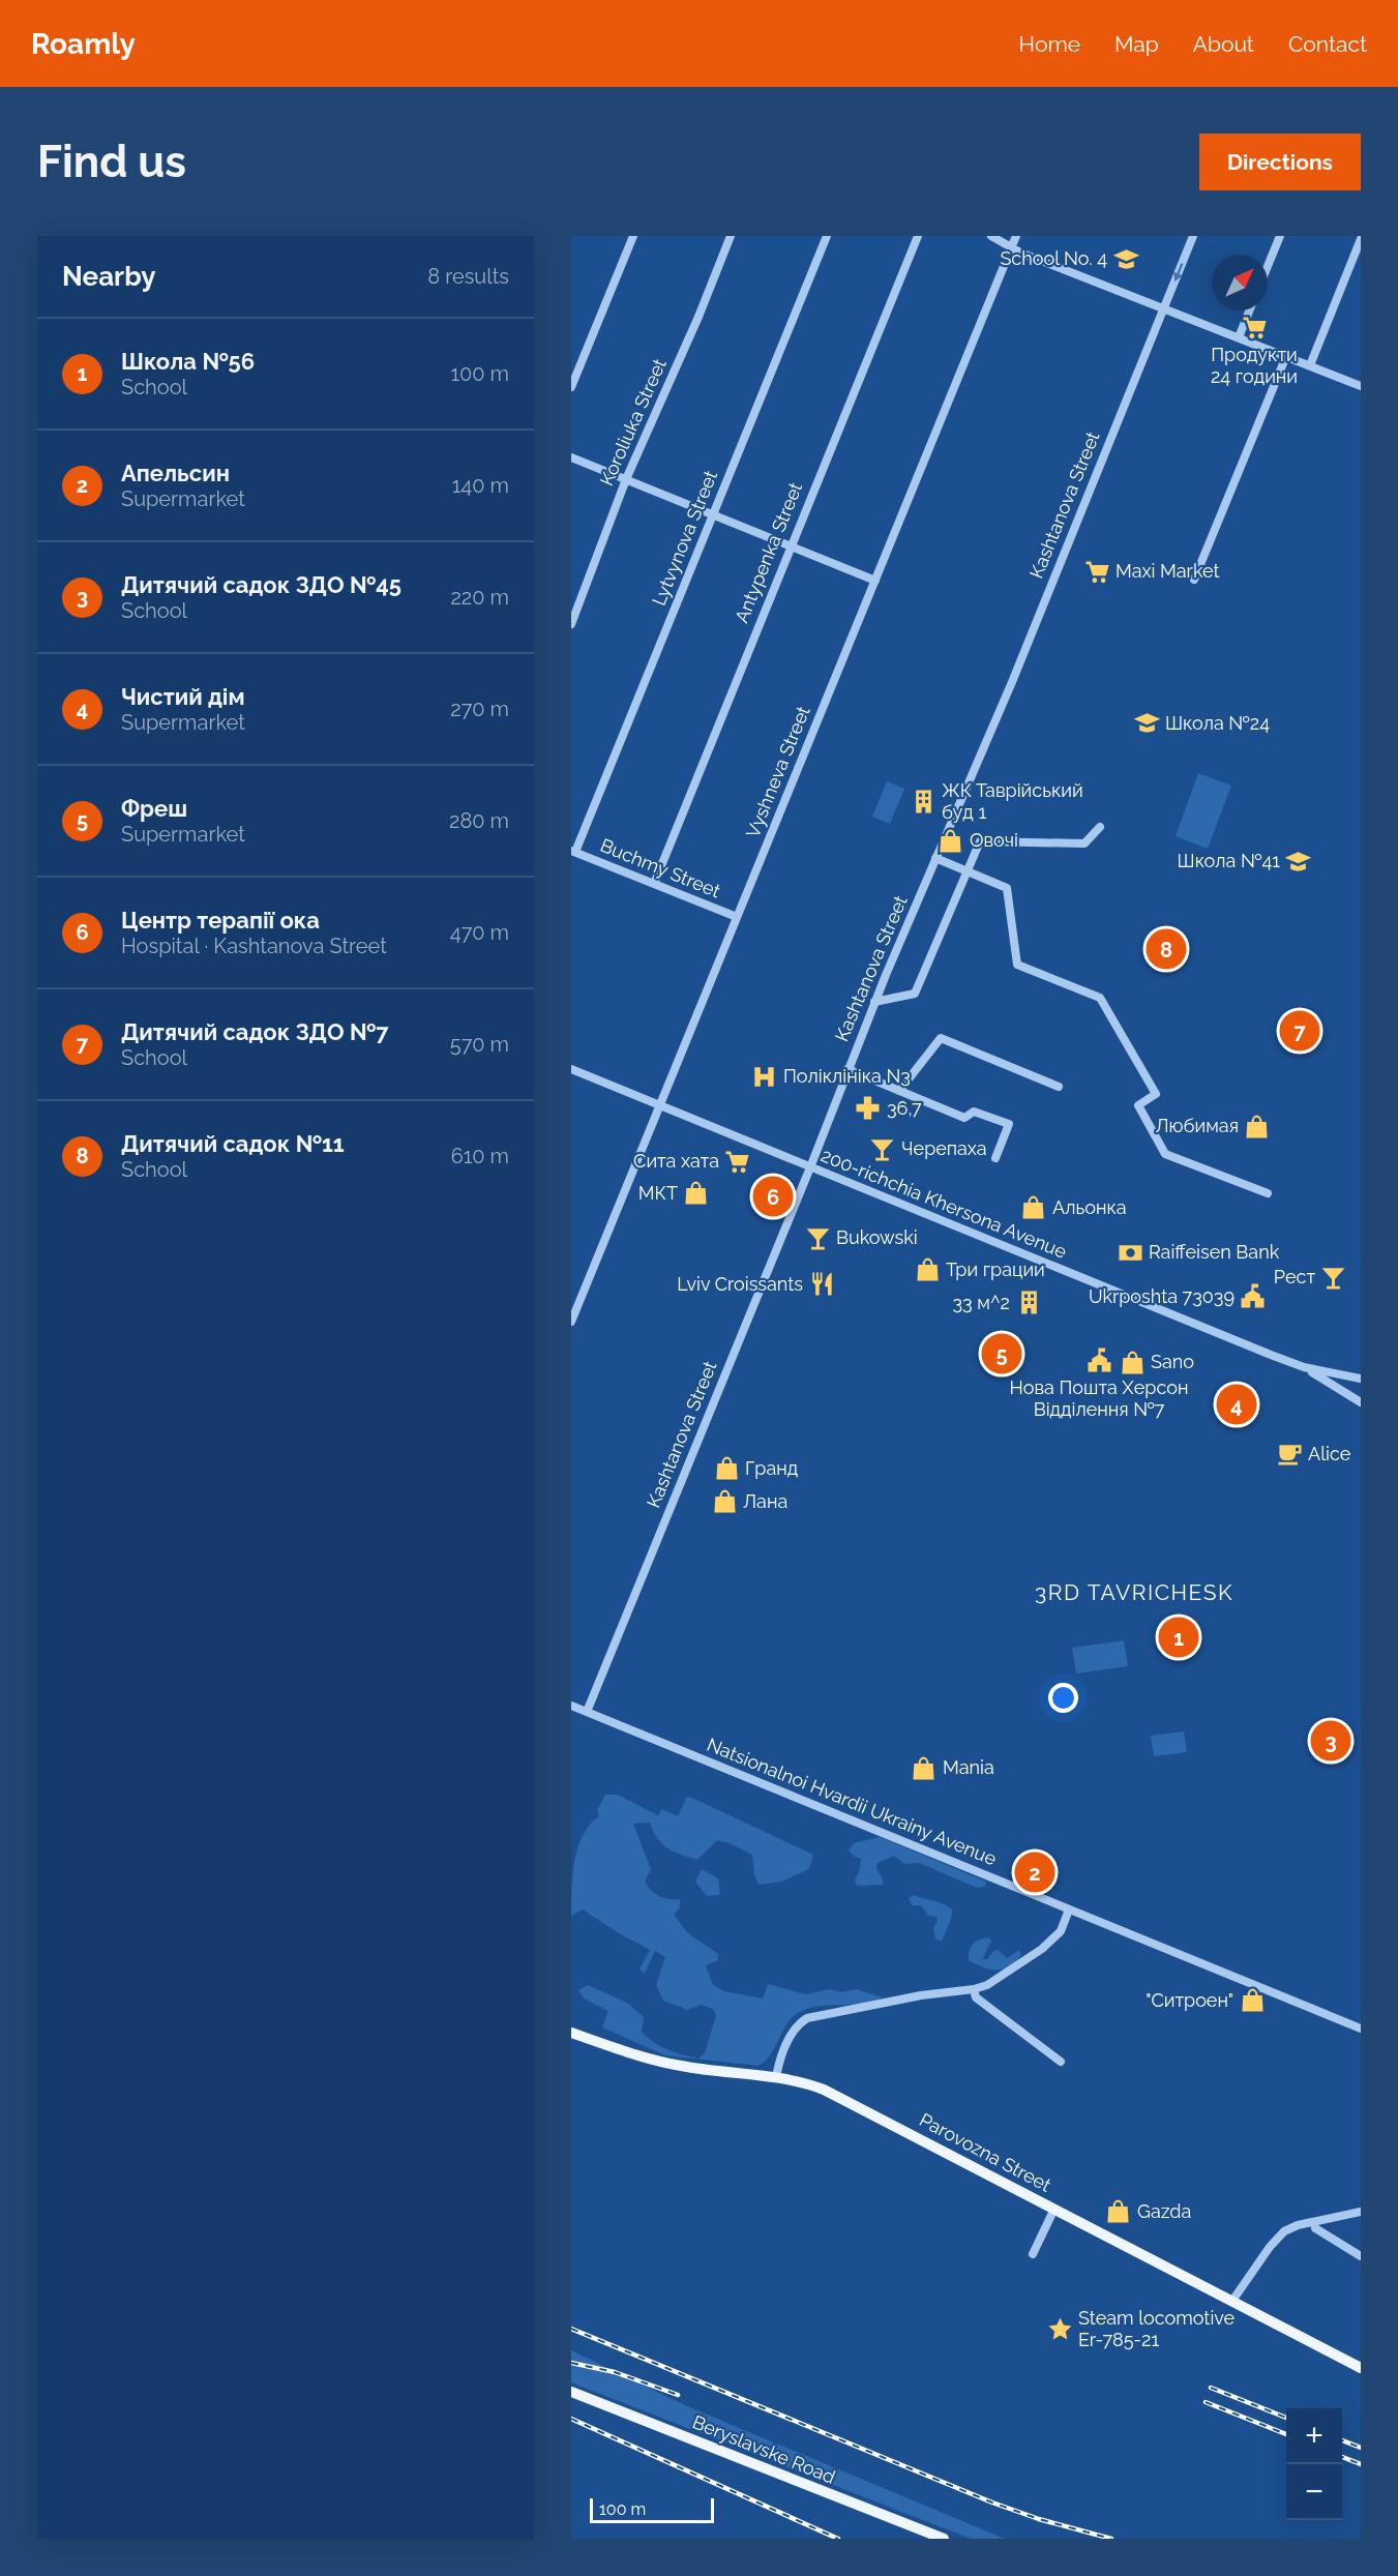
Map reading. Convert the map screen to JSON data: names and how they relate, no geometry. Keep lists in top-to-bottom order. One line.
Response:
{"streets":{"main road":["Parovozna Street","Beryslavske Road"],"street":["Koroliuka Street","Kashtanova Street","Lytvynova Street","Antypenka Street","Vyshneva Street","Buchmy Street","200-richchia Khersona Avenue","Natsionalnoi Hvardii Ukrainy Avenue"]},"crossings":[["Kashtanova Street","200-richchia Khersona Avenue"],["Kashtanova Street","Natsionalnoi Hvardii Ukrainy Avenue"],["Lytvynova Street","Buchmy Street"],["Antypenka Street","Buchmy Street"],["Vyshneva Street","Buchmy Street"],["Vyshneva Street","200-richchia Khersona Avenue"]],"districts":["3RD TAVRICHESK"],"places":{"school or university":["School No. 4","Школа №24","Школа №41"],"supermarket":["Продукти 24 години","Maxi Market","Сита хата"],"building":["ЖК Таврійський буд 1","33 м^2"],"shop":["Овочі","Любимая","МКТ","Альонка","Три грации","Sano","Гранд","Лана","Mania","\"Ситроен\"","Gazda"],"hospital":["Поліклініка N3"],"pharmacy":["36,7"],"bar":["Черепаха","Bukowski","Рест"],"bank":["Raiffeisen Bank"],"restaurant":["Lviv Croissants"],"public building":["Ukrposhta 73039","Нова Пошта Херсон Відділення №7"],"cafe":["Alice"],"place":["Steam locomotive Er-785-21"]},"scale_bar":"100 m","north":"top right","page":{"header":"Roamly","nav":["Home","Map","About","Contact"],"buttons":"Directions","title":"Find us","heading":["Nearby","8 results"],"list":[{"mark":"1","name":"Школа №56","note":"School","value":"100 m"},{"mark":"2","name":"Апельсин","note":"Supermarket","value":"140 m"},{"mark":"3","name":"Дитячий садок ЗДО №45","note":"School","value":"220 m"},{"mark":"4","name":"Чистий дім","note":"Supermarket","value":"270 m"},{"mark":"5","name":"Фреш","note":"Supermarket","value":"280 m"},{"mark":"6","name":"Центр терапії ока","note":"Hospital · Kashtanova Street","value":"470 m"},{"mark":"7","name":"Дитячий садок ЗДО №7","note":"School","value":"570 m"},{"mark":"8","name":"Дитячий садок №11","note":"School","value":"610 m"}],"pins":["8","7","6","5","4","1","3","2"],"map_buttons":["+","−"],"scale":"100 m"}}
